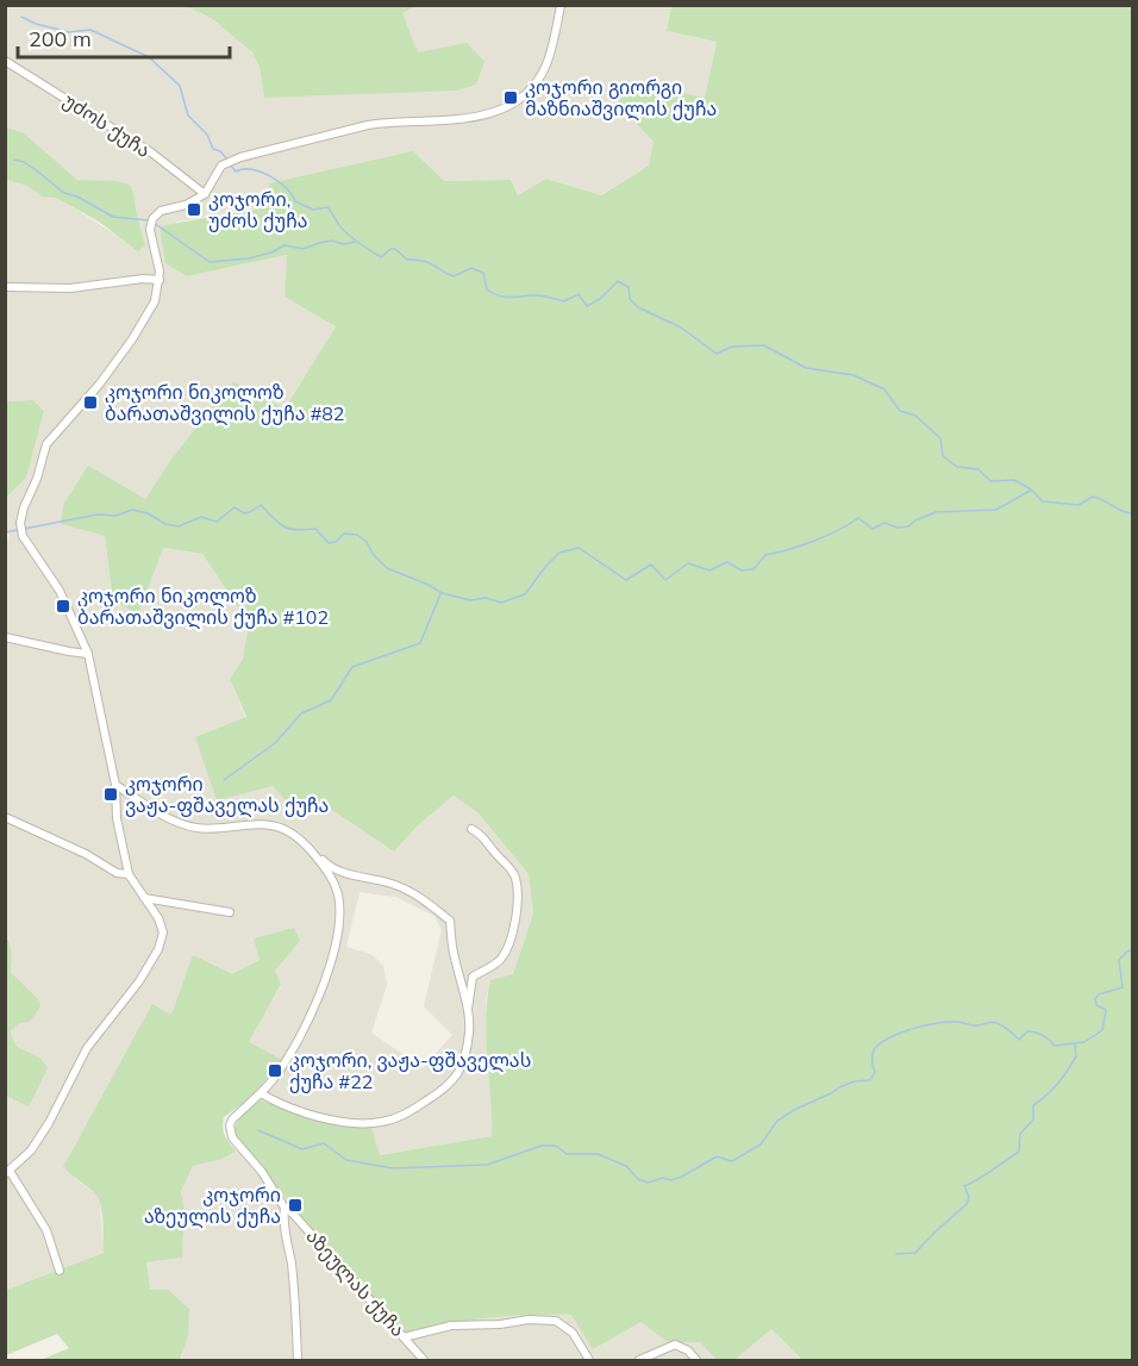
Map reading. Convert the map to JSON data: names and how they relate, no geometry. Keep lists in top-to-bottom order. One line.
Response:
{"streets":{"street":["უძოს ქუჩა","აზეულას ქუჩა"]},"places":{"transit":["კოჯორი გიორგი მაზნიაშვილის ქუჩა","კოჯორი, უძოს ქუჩა","კოჯორი ნიკოლოზ ბარათაშვილის ქუჩა #82","კოჯორი ნიკოლოზ ბარათაშვილის ქუჩა #102","კოჯორი ვაჟა-ფშაველას ქუჩა","კოჯორი, ვაჟა-ფშაველას ქუჩა #22","კოჯორი აზეულის ქუჩა"]},"scale_bar":"200 m"}
